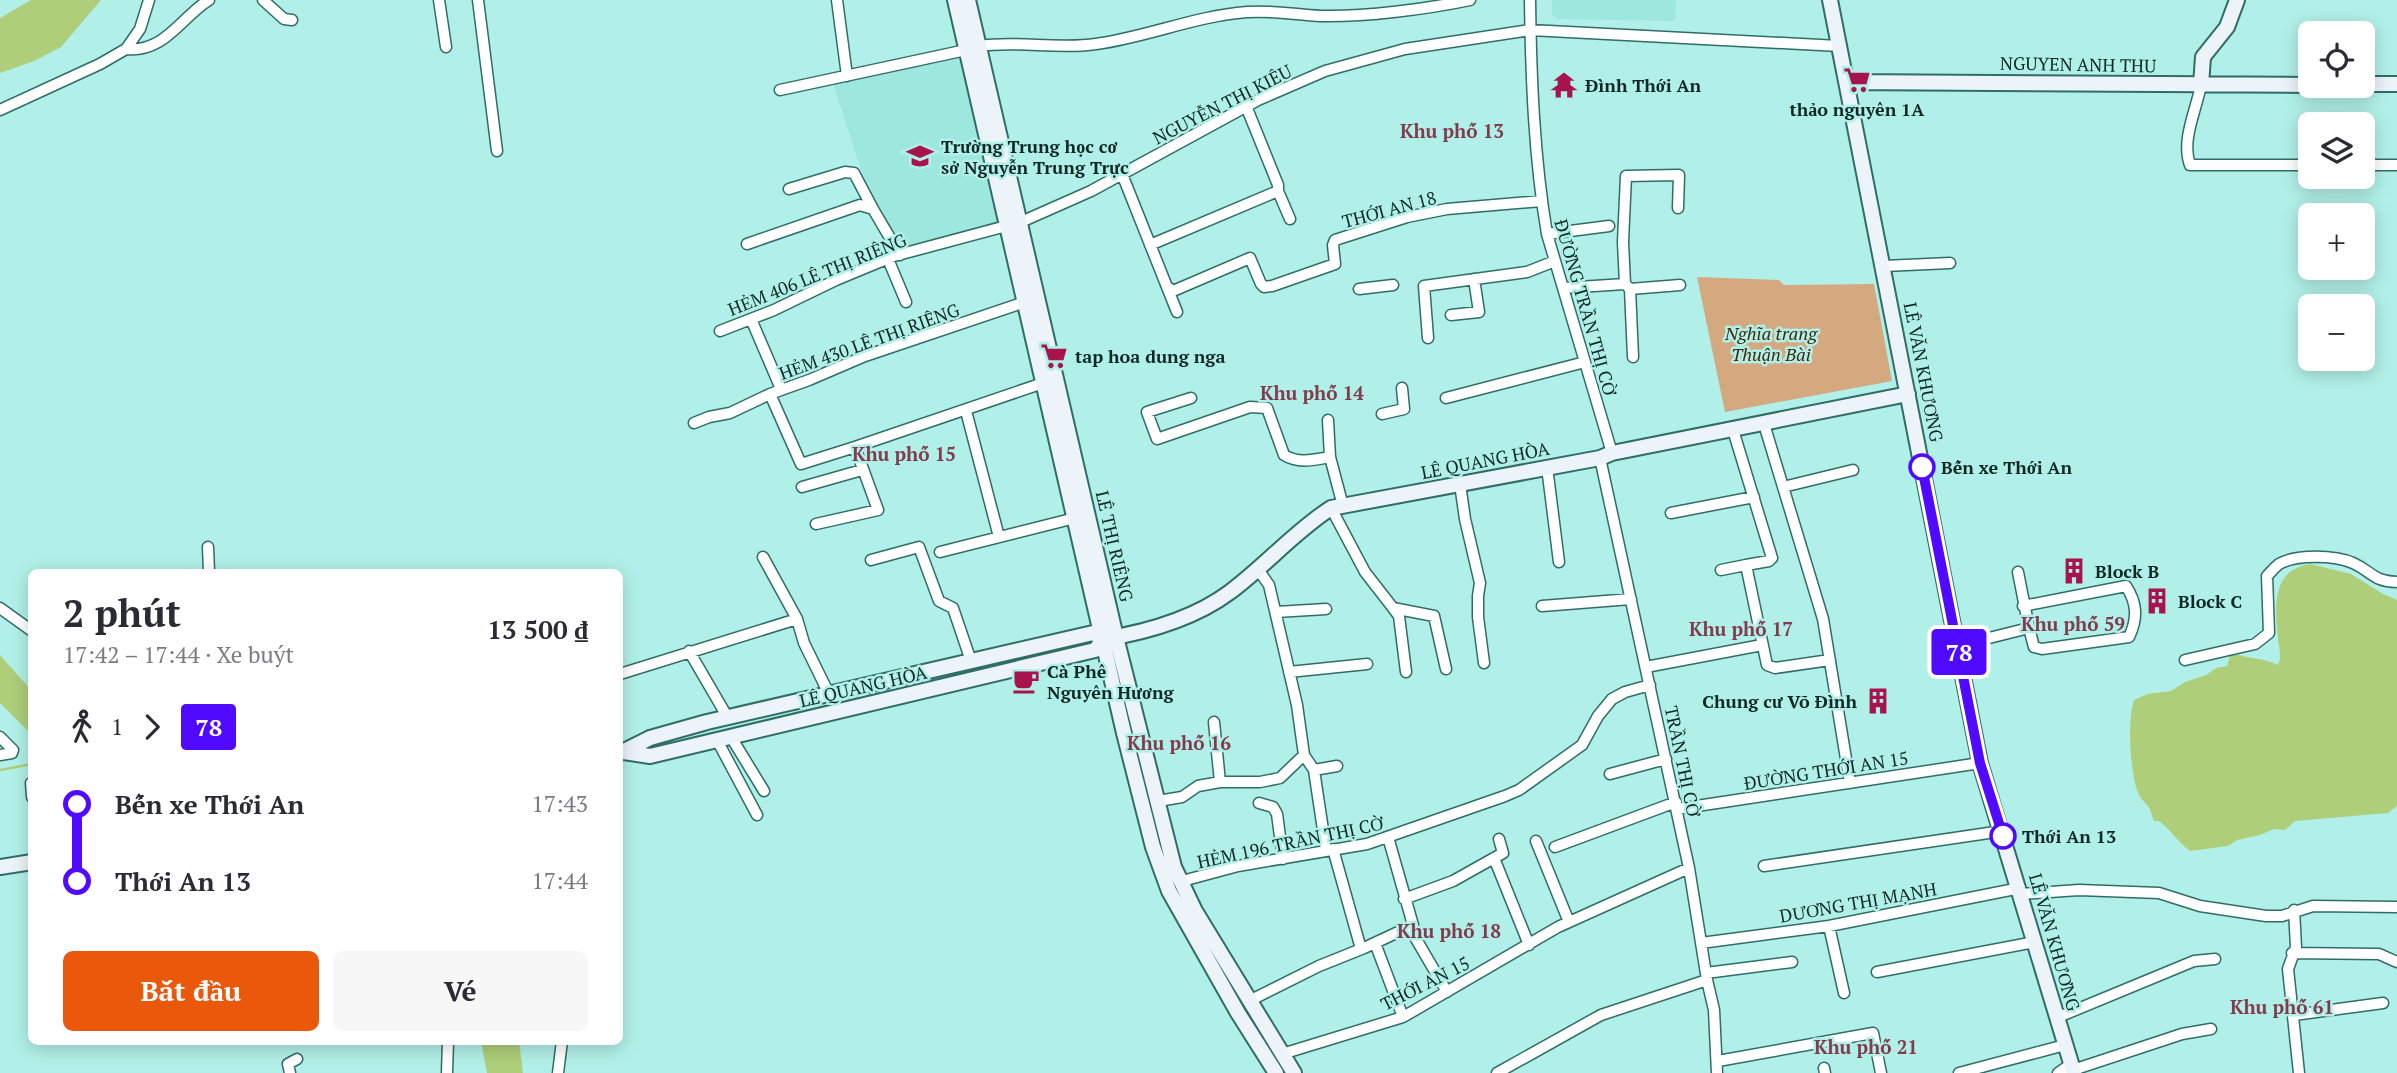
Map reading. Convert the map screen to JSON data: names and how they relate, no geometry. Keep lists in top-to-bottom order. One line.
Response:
{"streets":{"street":["NGUYEN ANH THU","NGUYỄN THỊ KIÊU","THỚI AN 18","HẺM 406 LÊ THỊ RIÊNG","ĐƯỜNG TRẦN THỊ CỜ","HẺM 430 LÊ THỊ RIÊNG","LÊ VĂN KHƯƠNG","LÊ QUANG HÒA","LÊ THỊ RIÊNG","TRẦN THỊ CỜ","ĐƯỜNG THỚI AN 15","HẺM 196 TRẦN THỊ CỜ","DƯƠNG THỊ MẠNH","THỚI AN 15"]},"crossings":[["NGUYEN ANH THU","LÊ VĂN KHƯƠNG"],["NGUYỄN THỊ KIÊU","HẺM 406 LÊ THỊ RIÊNG"],["NGUYỄN THỊ KIÊU","ĐƯỜNG TRẦN THỊ CỜ"],["NGUYỄN THỊ KIÊU","LÊ VĂN KHƯƠNG"],["NGUYỄN THỊ KIÊU","LÊ THỊ RIÊNG"],["THỚI AN 18","ĐƯỜNG TRẦN THỊ CỜ"],["HẺM 406 LÊ THỊ RIÊNG","LÊ THỊ RIÊNG"],["ĐƯỜNG TRẦN THỊ CỜ","LÊ QUANG HÒA"],["ĐƯỜNG TRẦN THỊ CỜ","TRẦN THỊ CỜ"],["HẺM 430 LÊ THỊ RIÊNG","LÊ THỊ RIÊNG"],["LÊ VĂN KHƯƠNG","LÊ QUANG HÒA"],["LÊ VĂN KHƯƠNG","ĐƯỜNG THỚI AN 15"],["LÊ VĂN KHƯƠNG","DƯƠNG THỊ MẠNH"],["LÊ QUANG HÒA","LÊ THỊ RIÊNG"],["LÊ QUANG HÒA","TRẦN THỊ CỜ"],["LÊ THỊ RIÊNG","HẺM 196 TRẦN THỊ CỜ"],["LÊ THỊ RIÊNG","THỚI AN 15"],["TRẦN THỊ CỜ","ĐƯỜNG THỚI AN 15"],["TRẦN THỊ CỜ","HẺM 196 TRẦN THỊ CỜ"],["TRẦN THỊ CỜ","DƯƠNG THỊ MẠNH"],["TRẦN THỊ CỜ","THỚI AN 15"]],"districts":["Khu phố 13","Khu phố 14","Khu phố 15","Khu phố 59","Khu phố 17","Khu phố 16","Khu phố 18","Khu phố 61","Khu phố 21"],"parks":["Nghĩa trang Thuận Bài"],"places":{"supermarket":["thảo nguyên 1A","tap hoa dung nga"],"temple":["Đình Thới An"],"school or university":["Trường Trung học cơ sở Nguyễn Trung Trực"],"other":["Bến xe Thới An","Thới An 13"],"building":["Block B","Block C","Chung cư Võ Đình"],"cafe":["Cà Phê Nguyên Hương"]},"lines":["bus line 78"],"page":{"on_map":"78","map_buttons":["+","−"],"heading":["2 phút","17:42 – 17:44 · Xe buýt","13 500 ₫"],"legs":["1","78"],"list":[{"name":"Bến xe Thới An","value":"17:43"},{"name":"Thới An 13","value":"17:44"}],"buttons":["Bắt đầu","Vé"]}}
